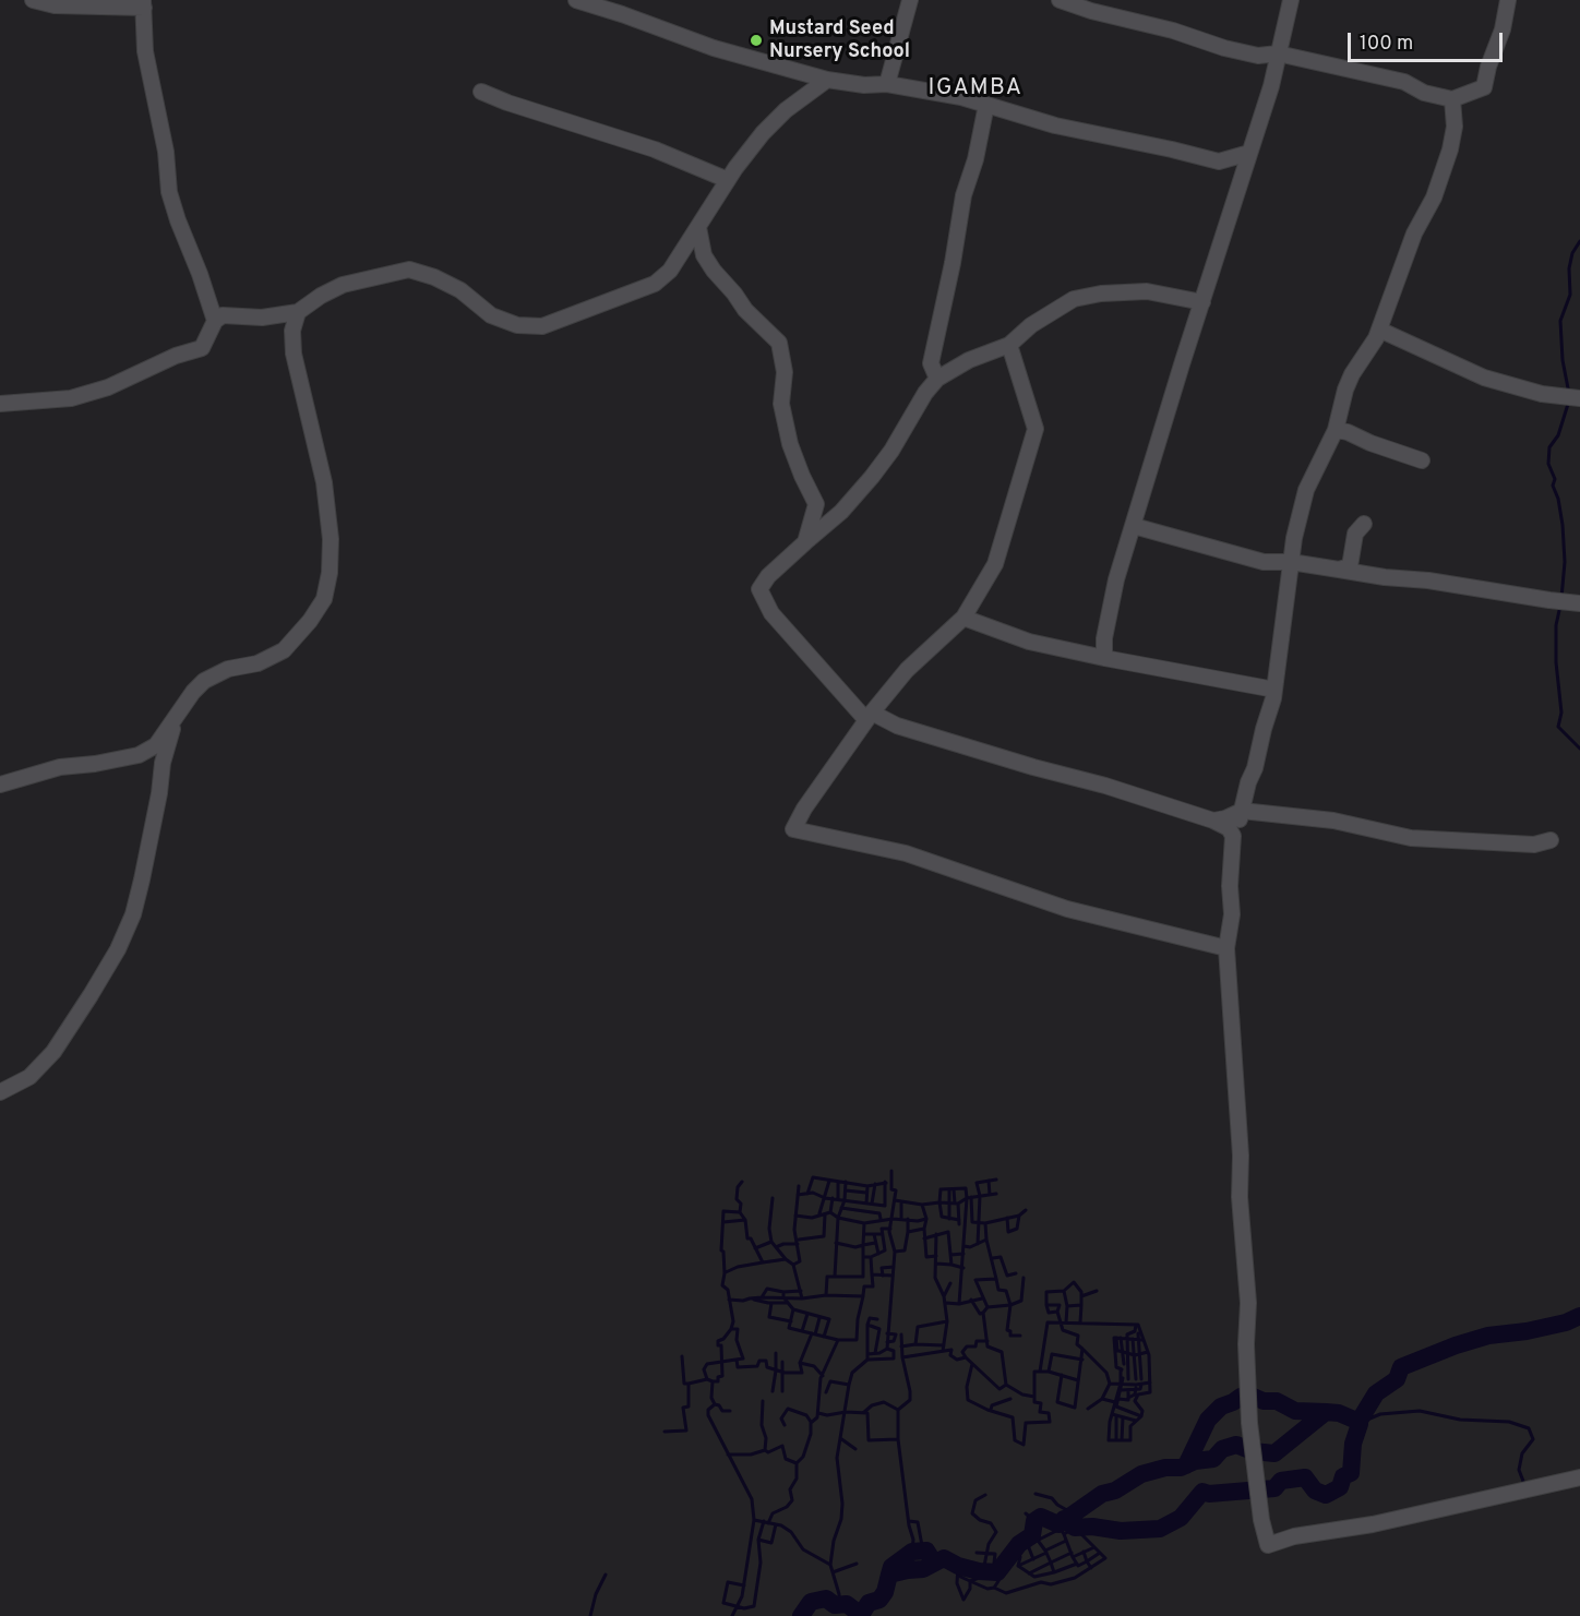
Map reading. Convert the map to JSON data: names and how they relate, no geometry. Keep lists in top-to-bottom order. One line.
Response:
{"districts":["IGAMBA"],"places":["Mustard Seed Nursery School"],"scale_bar":"100 m"}
